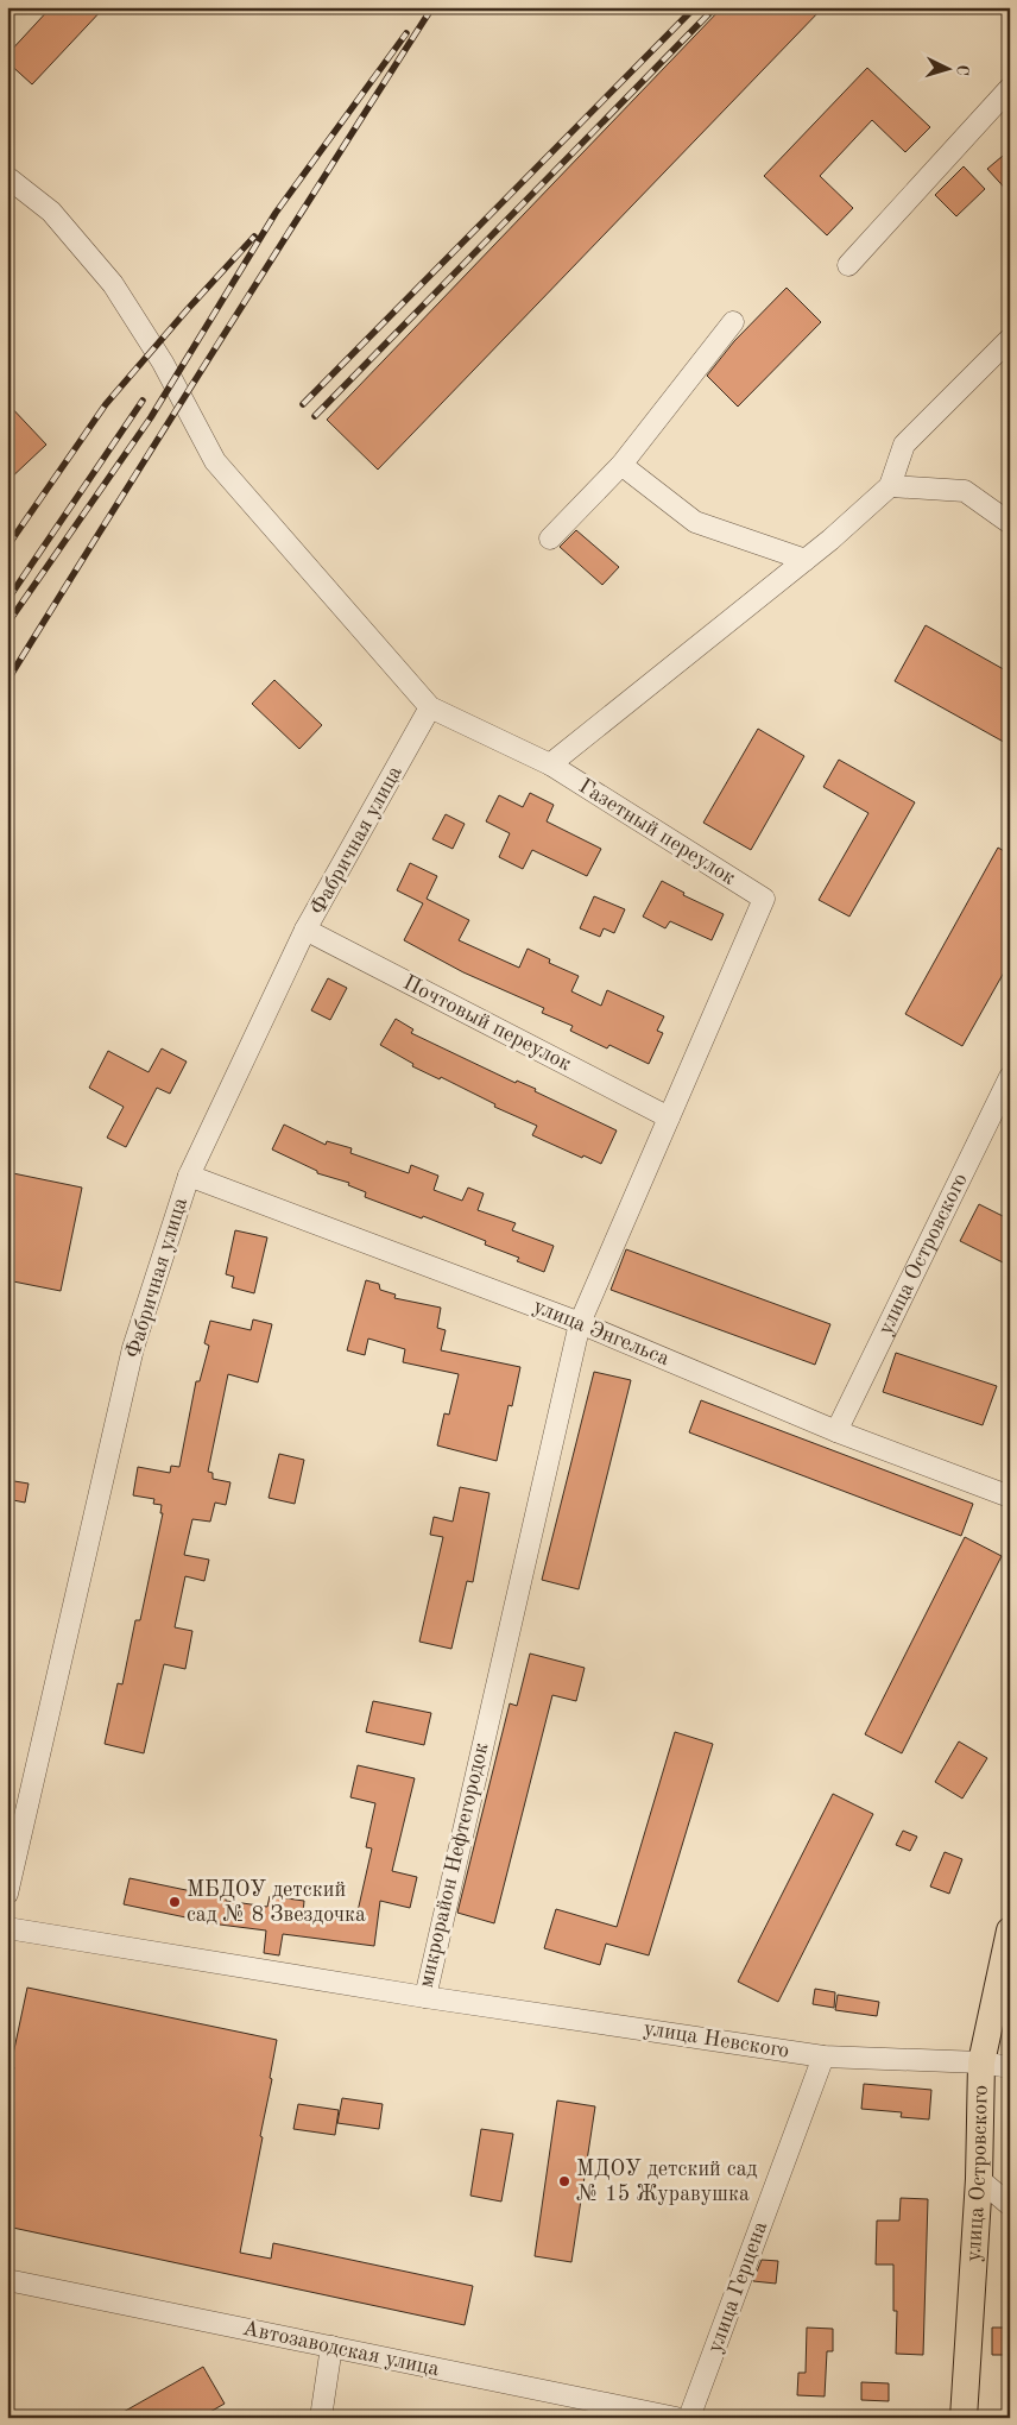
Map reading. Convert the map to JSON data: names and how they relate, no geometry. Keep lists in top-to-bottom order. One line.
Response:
{"streets":{"main road":["улица Островского"],"street":["Газетный переулок","Фабричная улица","Почтовый переулок","улица Энгельса","микрорайон Нефтегородок","улица Невского","улица Герцена","Автозаводская улица"]},"crossings":[["Газетный переулок","Фабричная улица"],["Газетный переулок","микрорайон Нефтегородок"],["Фабричная улица","Почтовый переулок"],["Фабричная улица","улица Энгельса"],["Почтовый переулок","микрорайон Нефтегородок"],["улица Островского","улица Энгельса"],["улица Островского","улица Невского"],["улица Энгельса","микрорайон Нефтегородок"],["микрорайон Нефтегородок","улица Невского"],["улица Невского","улица Герцена"]],"places":["МБДОУ детский сад № 8 Звездочка","МДОУ детский сад № 15 Журавушка"],"north":"right"}
